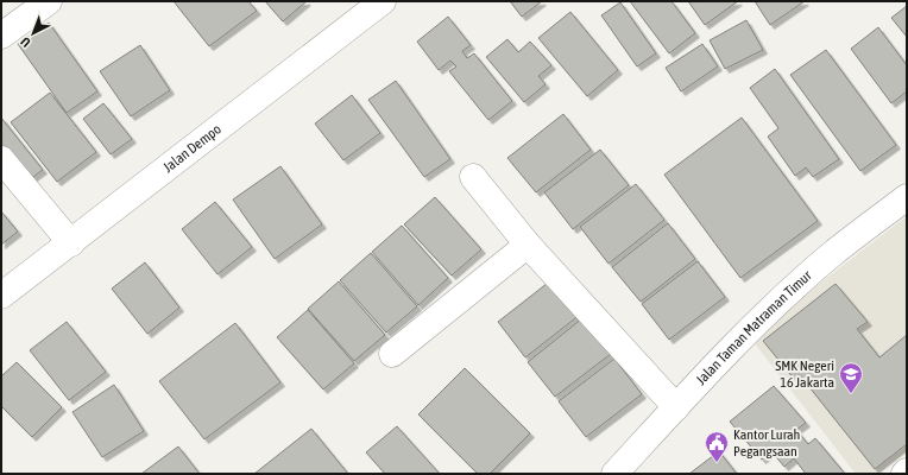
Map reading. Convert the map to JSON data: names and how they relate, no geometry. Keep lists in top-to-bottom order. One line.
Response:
{"streets":{"street":["Jalan Dempo","Jalan Taman Matraman Timur"]},"places":{"school or university":["SMK Negeri 16 Jakarta"],"public building":["Kantor Lurah Pegangsaan"]},"north":"bottom left"}
